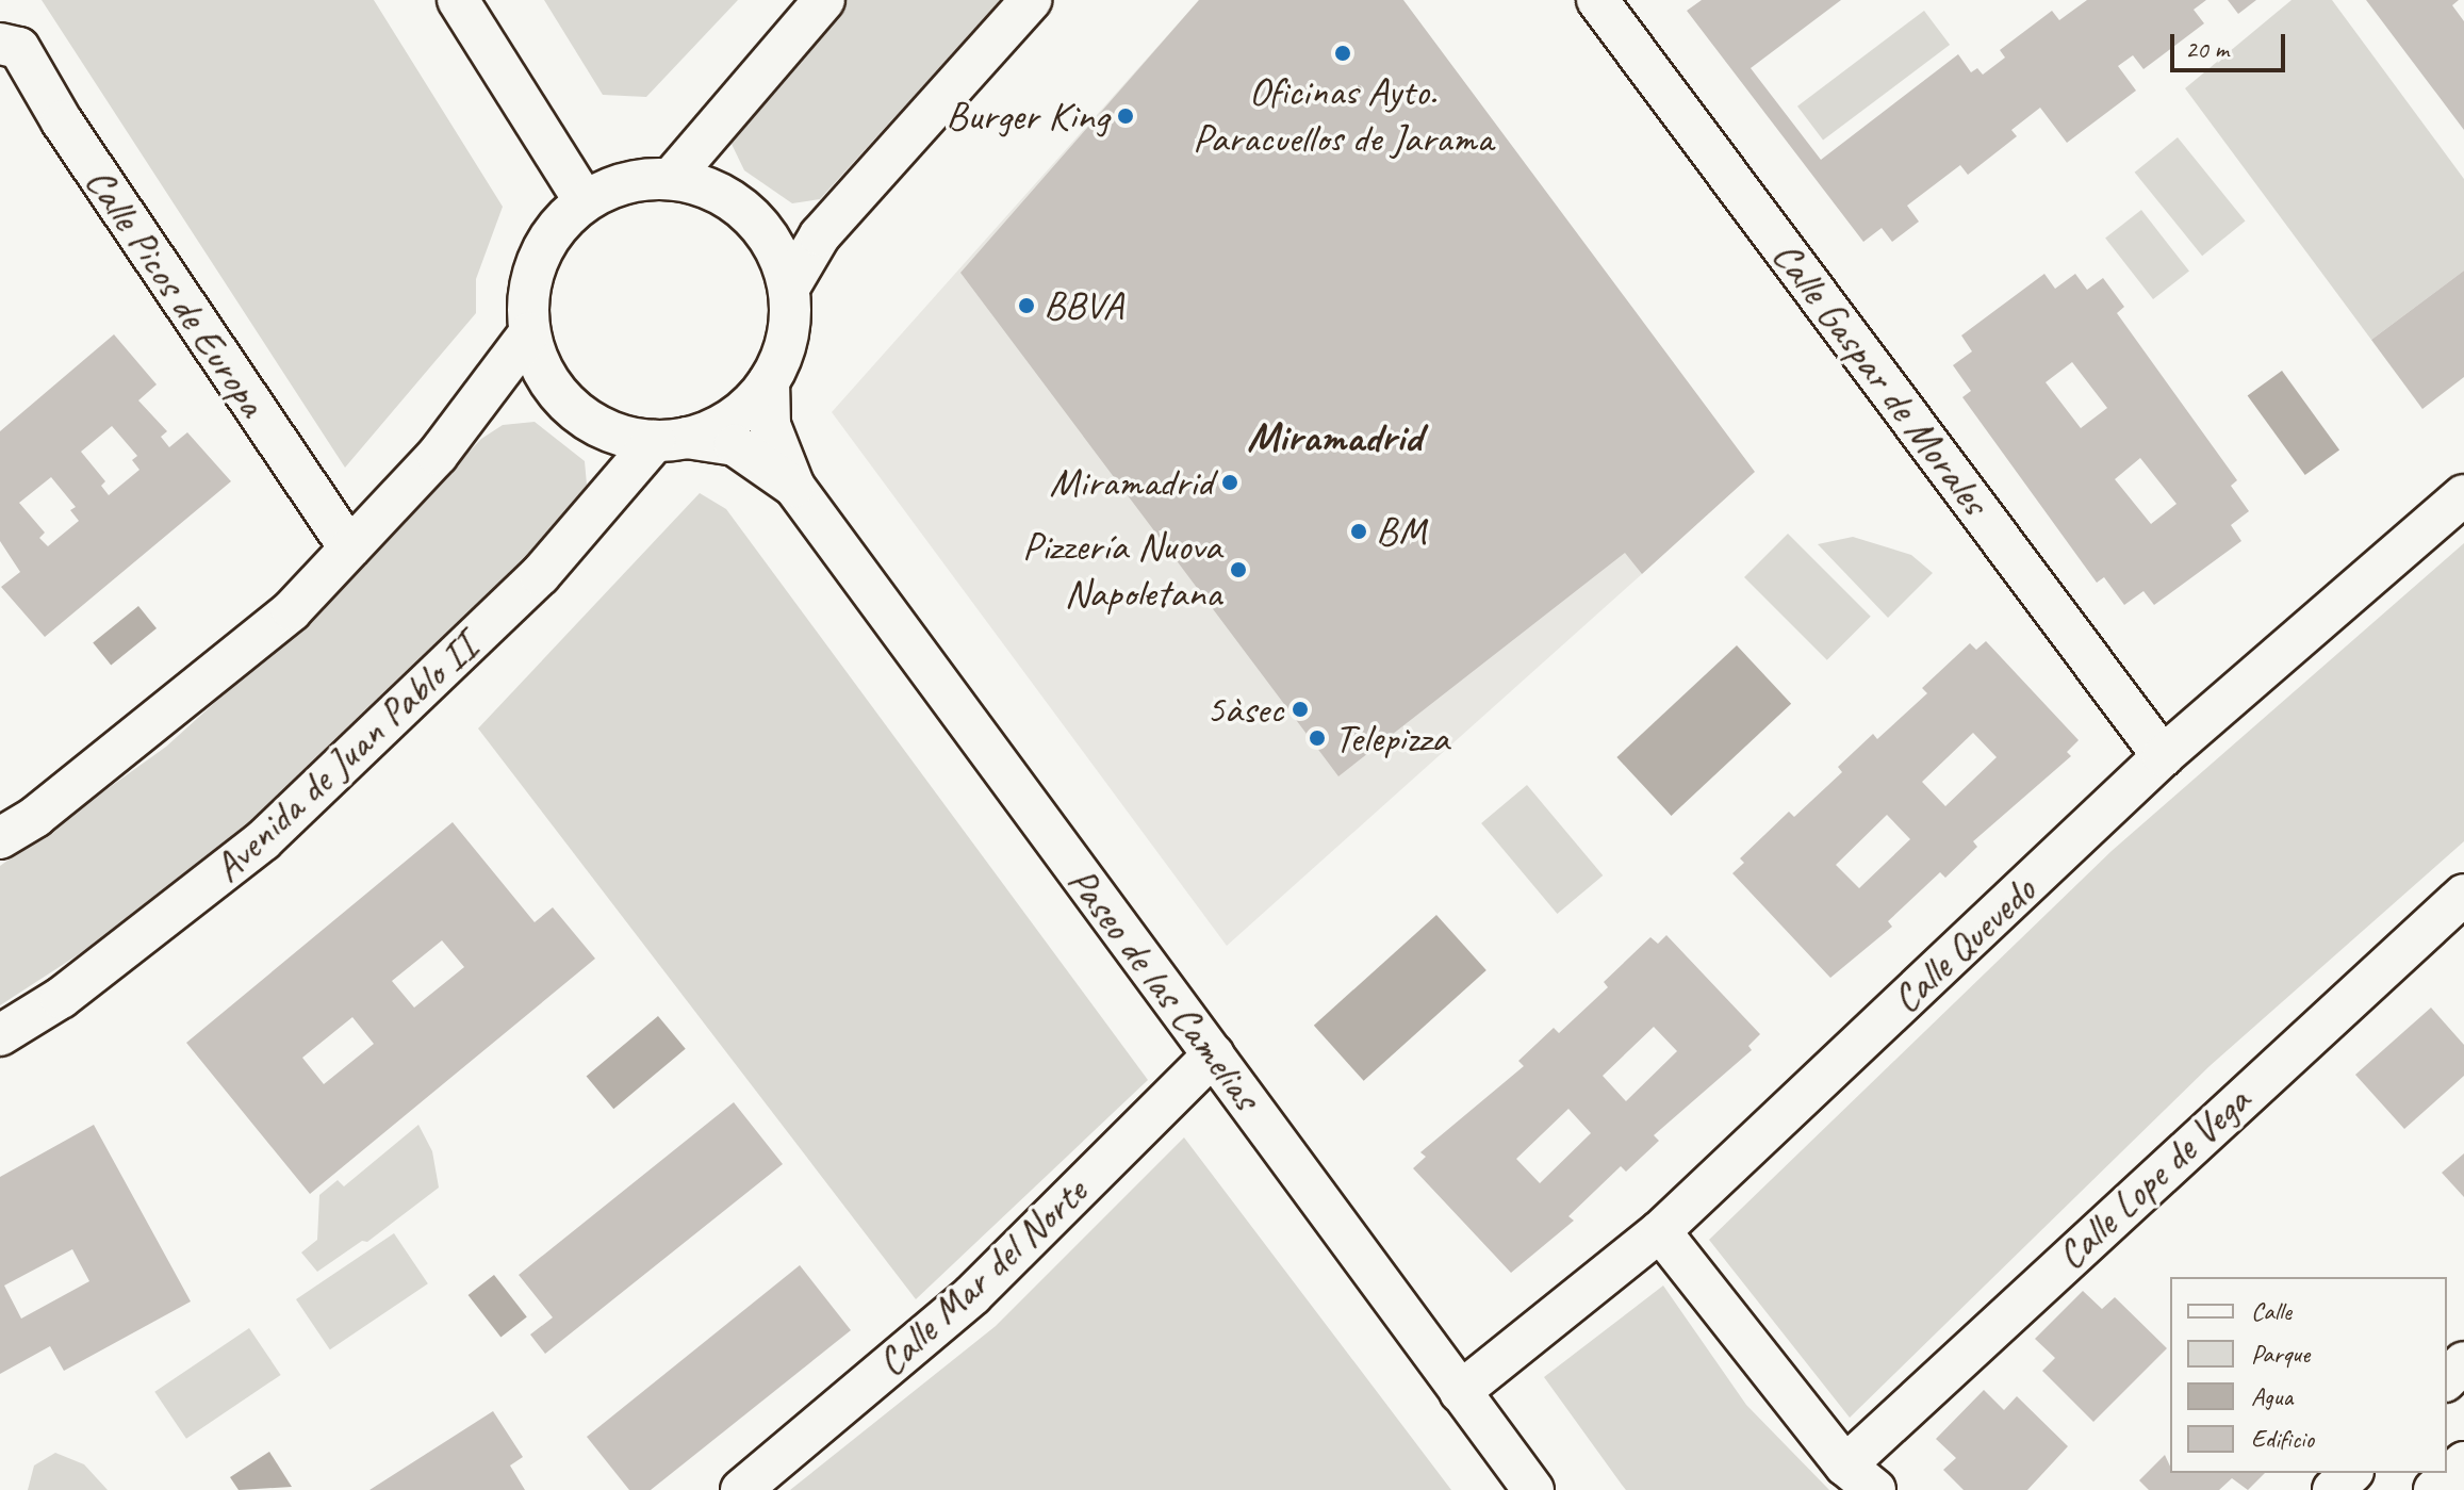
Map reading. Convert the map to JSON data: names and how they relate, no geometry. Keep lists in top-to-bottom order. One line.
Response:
{"streets":{"street":["Calle Picos de Europa","Calle Gaspar de Morales","Avenida de Juan Pablo II","Calle Quevedo","Paseo de las Camelias","Calle Lope de Vega","Calle Mar del Norte"]},"crossings":[["Calle Gaspar de Morales","Calle Quevedo"],["Avenida de Juan Pablo II","Paseo de las Camelias"],["Calle Quevedo","Paseo de las Camelias"],["Paseo de las Camelias","Calle Mar del Norte"]],"districts":["Miramadrid"],"places":["Oficinas Ayto. Paracuellos de Jarama","Burger King","BBVA","Miramadrid","BM","Pizzería Nuova Napoletana","5àsec","Telepizza"],"legend":["Calle","Parque","Agua","Edificio"],"scale_bar":"20 m"}
